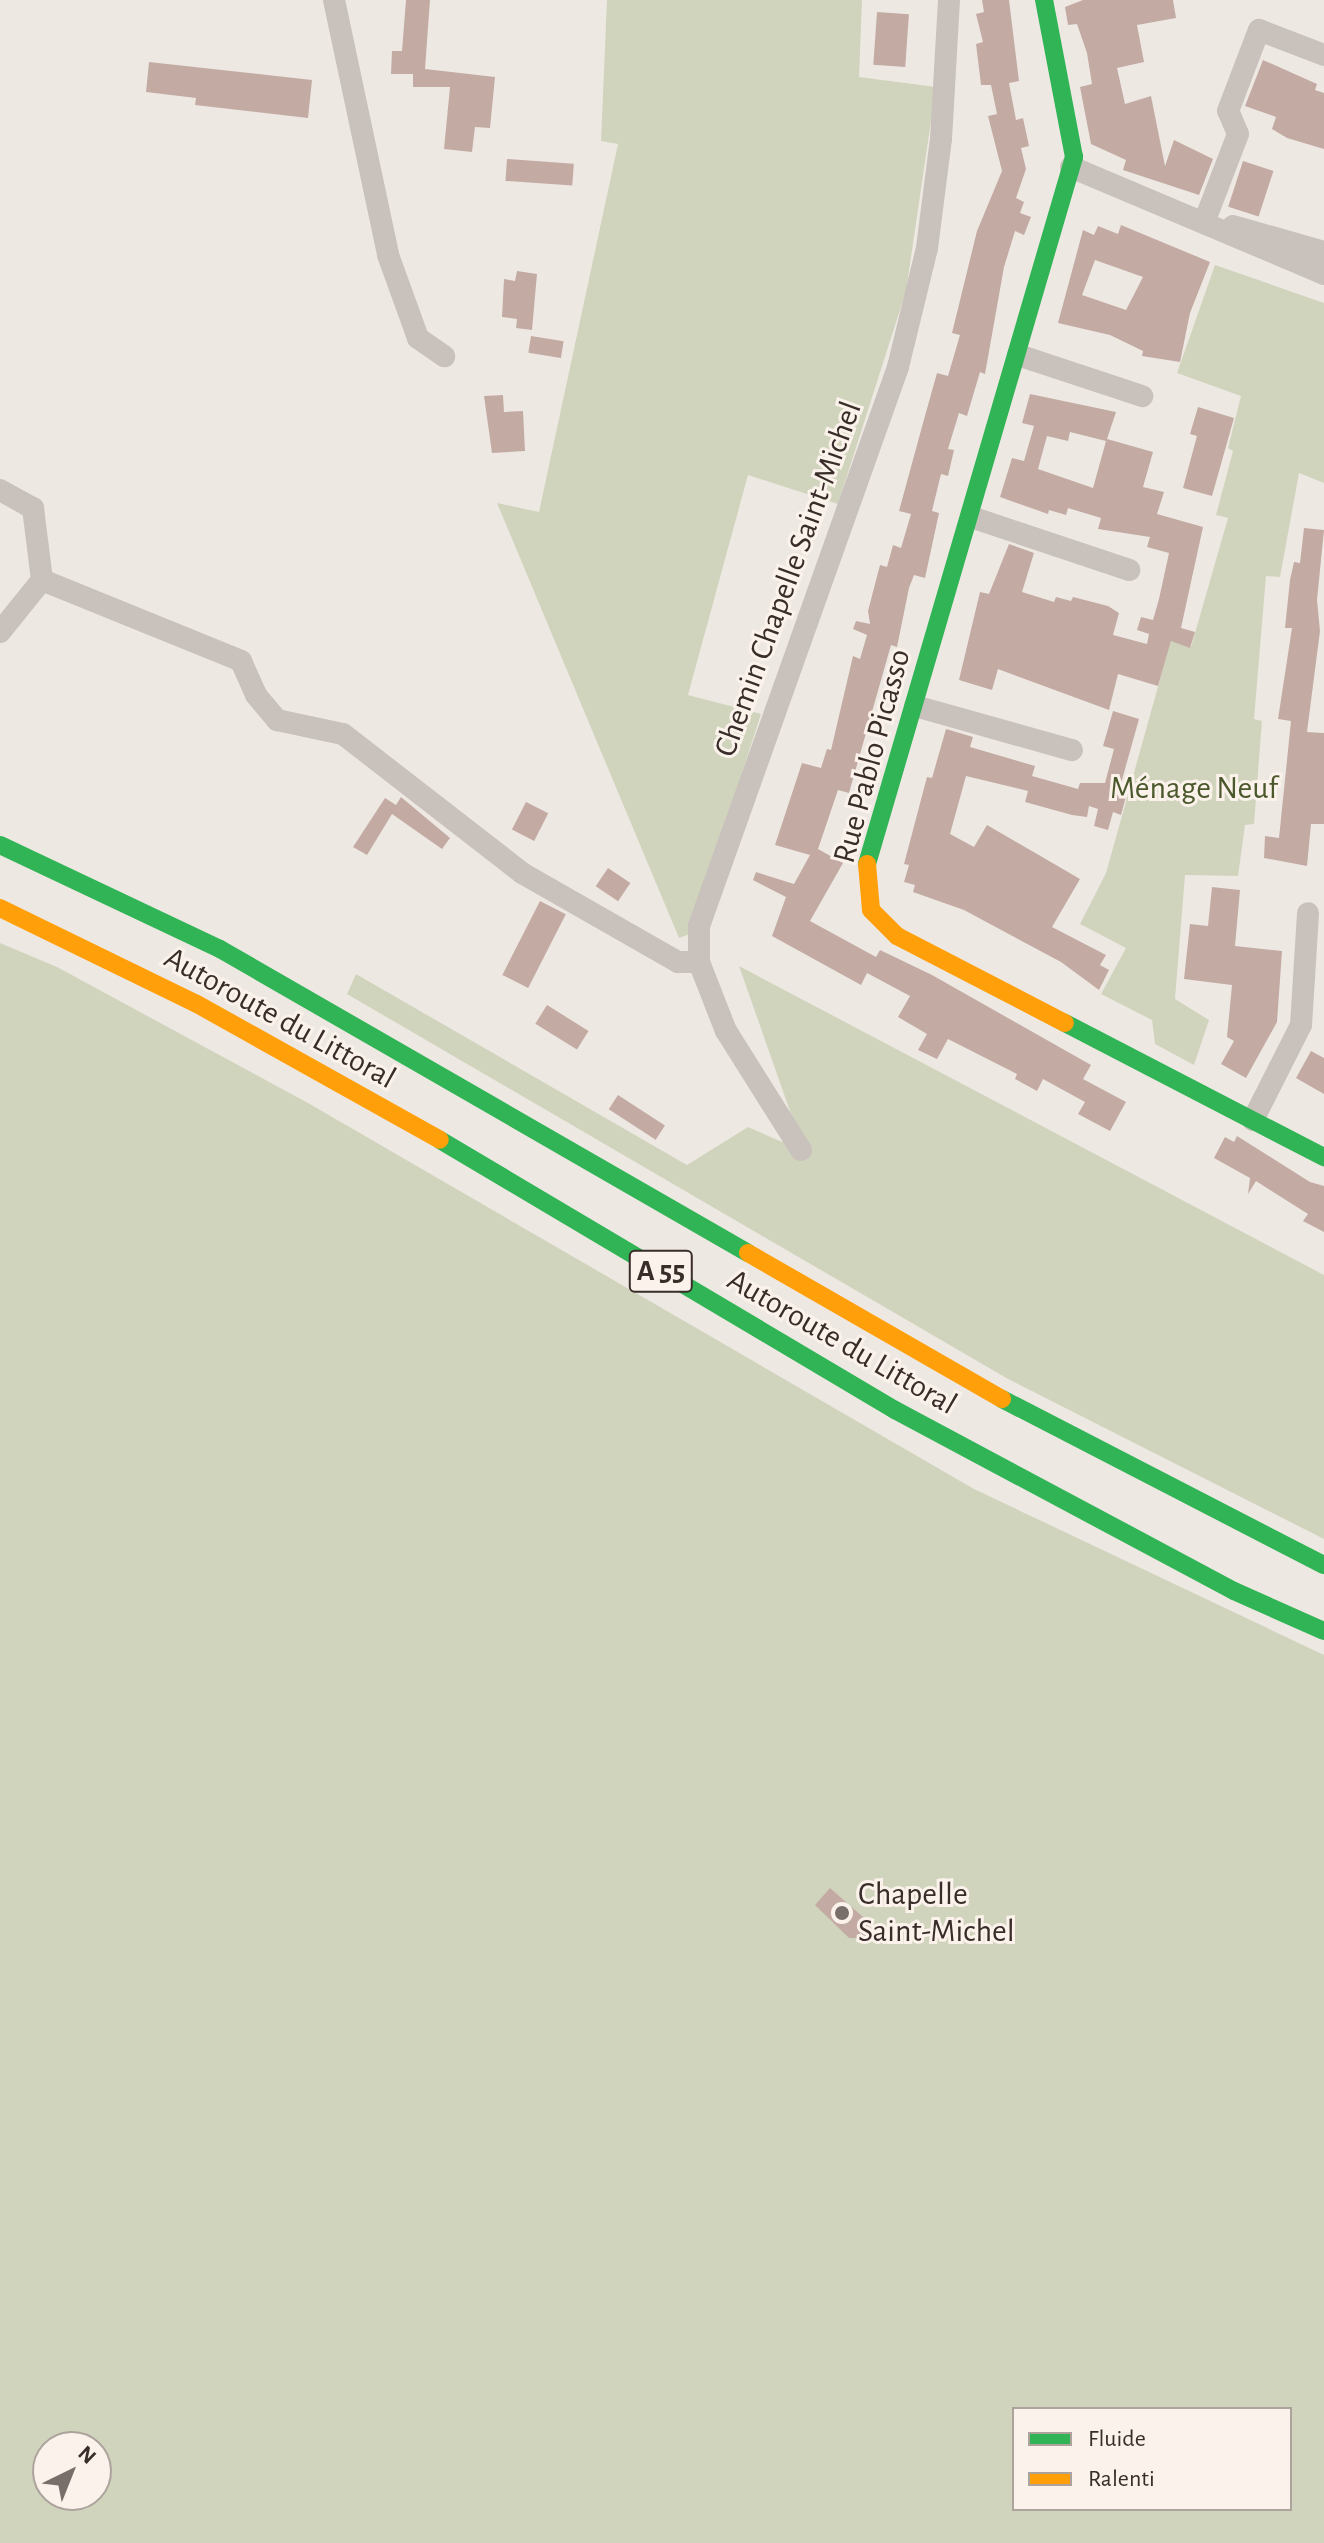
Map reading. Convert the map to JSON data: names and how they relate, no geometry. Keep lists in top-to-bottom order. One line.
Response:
{"streets":{"main road":["Rue Pablo Picasso","Autoroute du Littoral","A 55"],"street":["Chemin Chapelle Saint-Michel"]},"parks":["Ménage Neuf"],"places":["Chapelle Saint-Michel"],"legend":["Fluide","Ralenti"],"north":"top right"}
